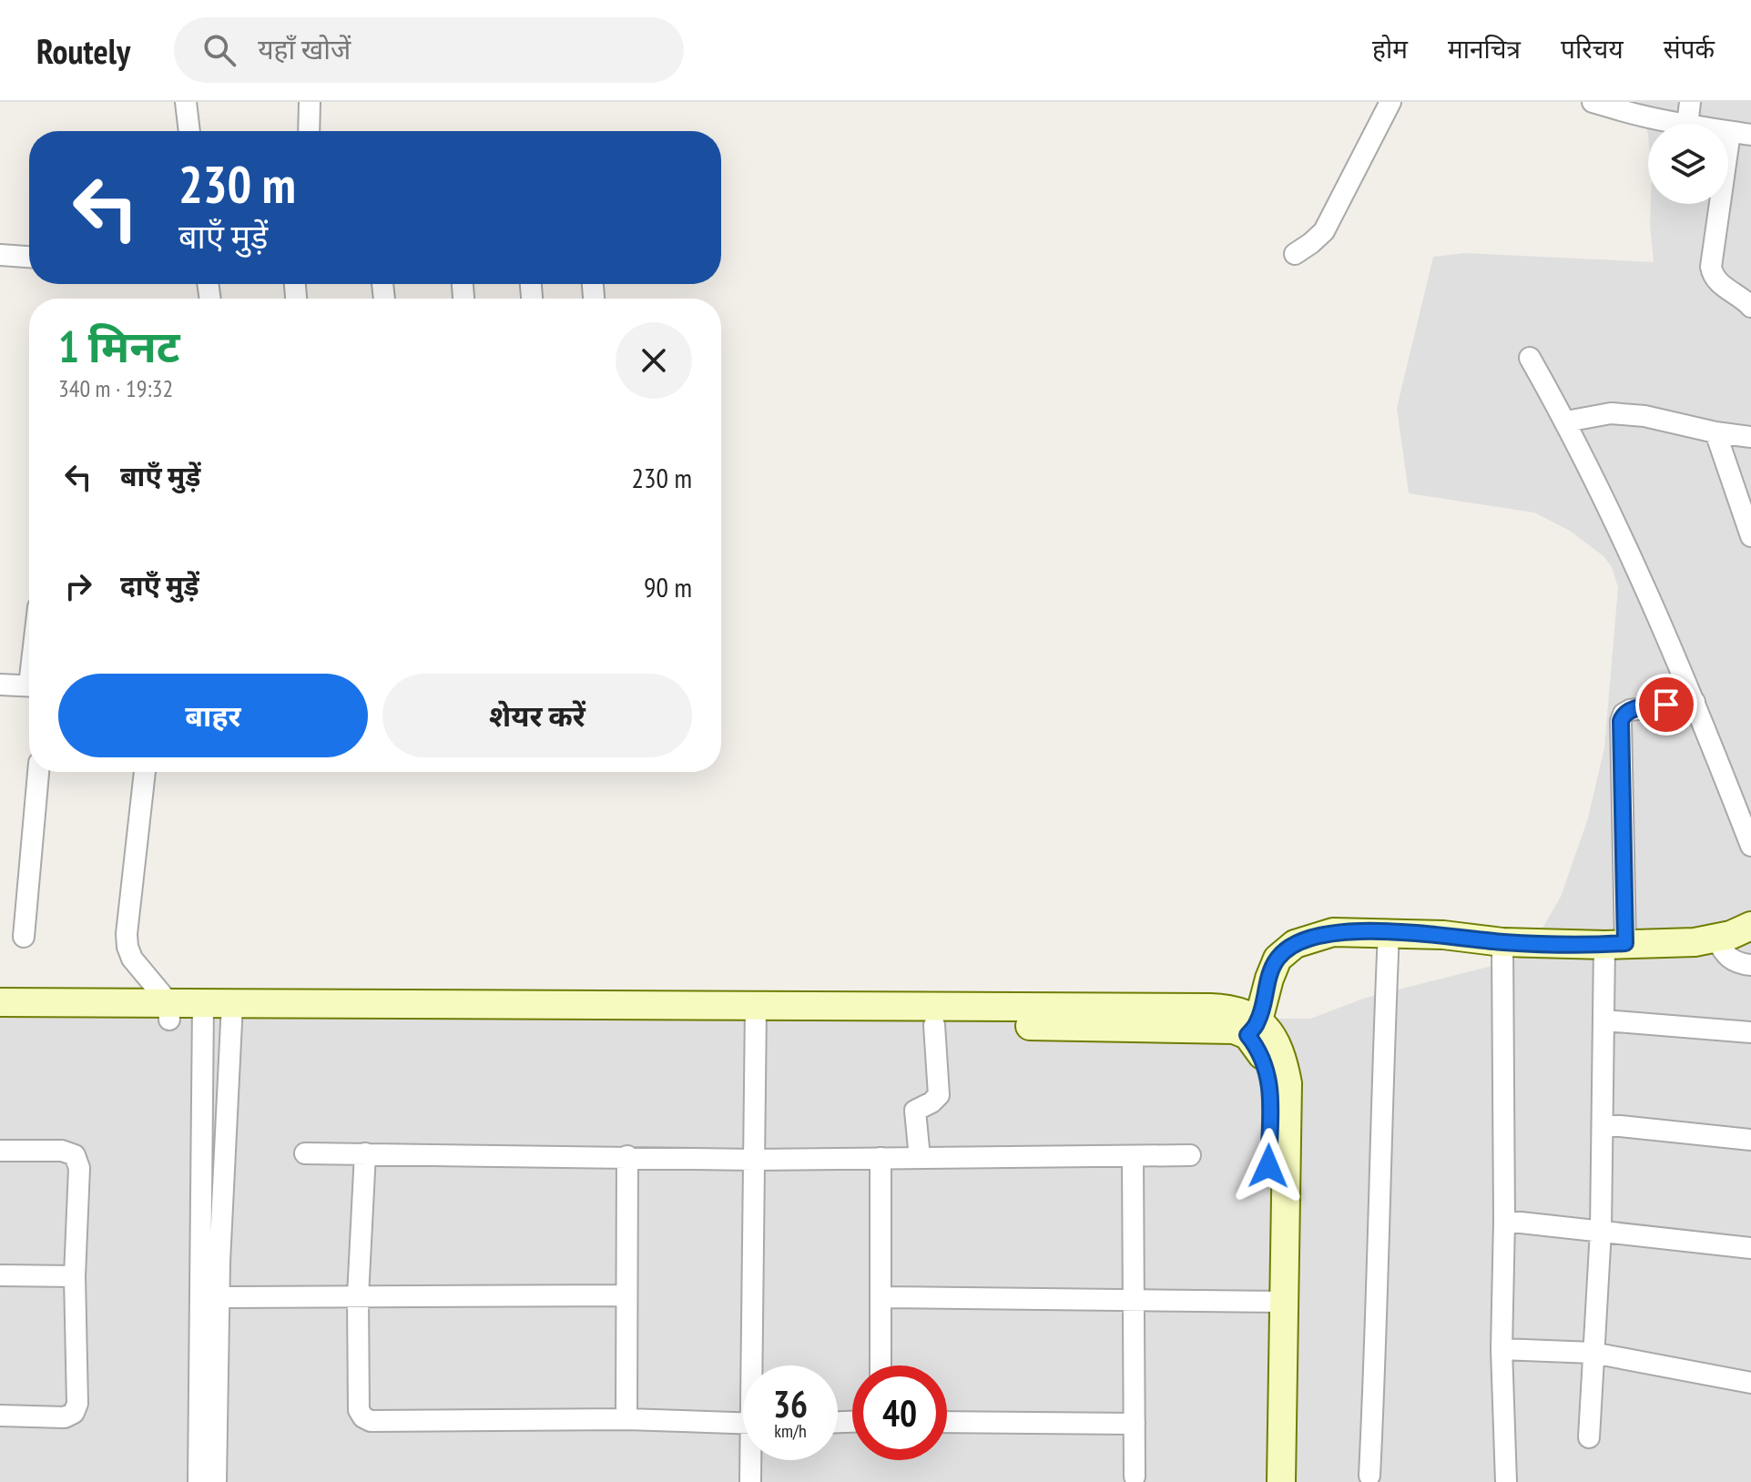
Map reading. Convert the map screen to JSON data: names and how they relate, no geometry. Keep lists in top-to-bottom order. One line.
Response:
{"page":{"header":"Routely","search":"यहाँ खोजें","nav":["होम","मानचित्र","परिचय","संपर्क"],"turn":["230 m","बाएँ मुड़ें"],"heading":["1 मिनट","340 m · 19:32"],"list":[{"name":"बाएँ मुड़ें","value":"230 m"},{"name":"दाएँ मुड़ें","value":"90 m"}],"buttons":["बाहर","शेयर करें"],"speed":"36 km/h","limit":"40"}}
